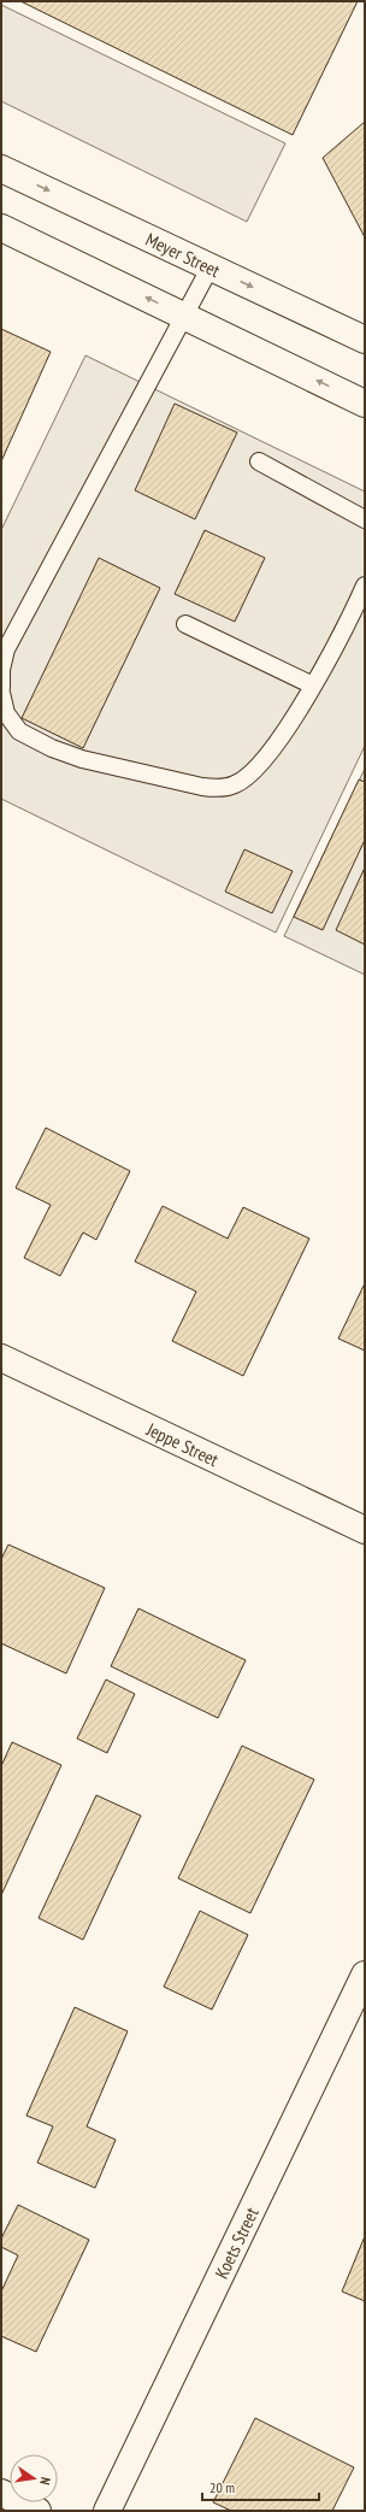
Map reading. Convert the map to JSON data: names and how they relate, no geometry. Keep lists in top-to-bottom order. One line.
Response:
{"streets":{"street":["Meyer Street","Jeppe Street","Koets Street"]},"scale_bar":"20 m","north":"right"}
